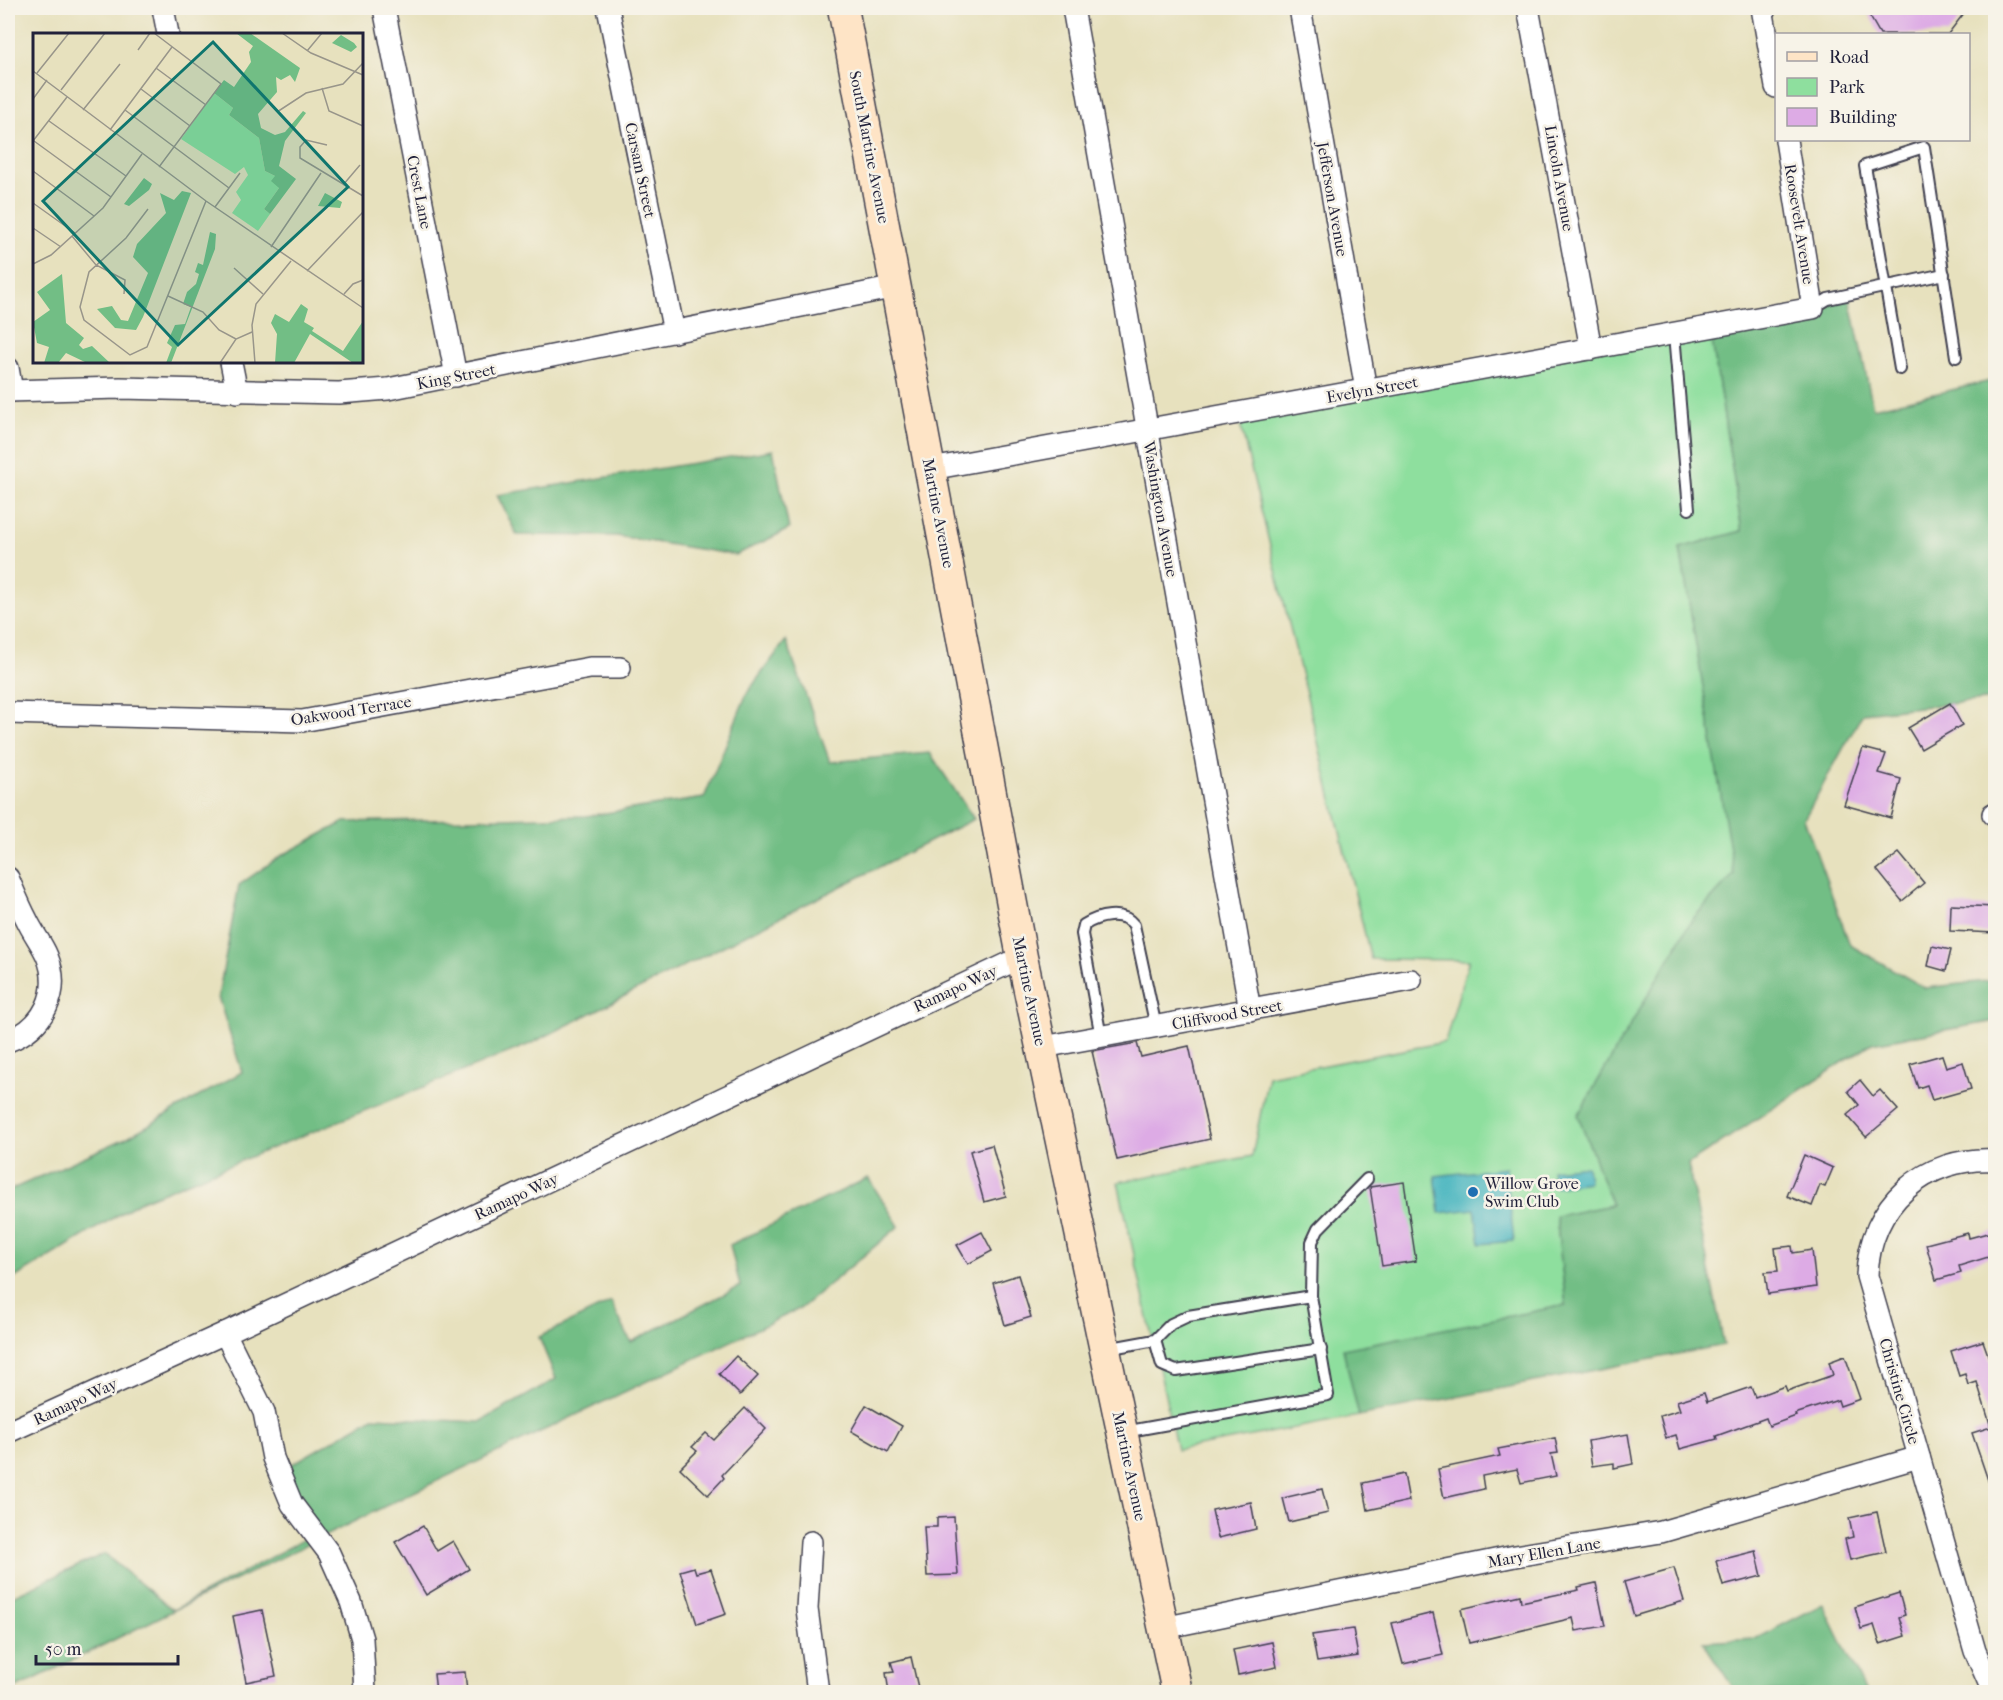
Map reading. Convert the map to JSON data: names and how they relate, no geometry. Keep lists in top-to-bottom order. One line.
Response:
{"streets":{"main road":["South Martine Avenue","Martine Avenue"],"street":["Carsam Street","Lincoln Avenue","Crest Lane","Jefferson Avenue","Roosevelt Avenue","King Street","Evelyn Street","Washington Avenue","Oakwood Terrace","Ramapo Way","Cliffwood Street","Christine Circle","Mary Ellen Lane"]},"crossings":[["South Martine Avenue","King Street"],["South Martine Avenue","Martine Avenue"],["Carsam Street","King Street"],["Lincoln Avenue","Evelyn Street"],["Crest Lane","King Street"],["Jefferson Avenue","Evelyn Street"],["Roosevelt Avenue","Evelyn Street"],["King Street","Martine Avenue"],["Evelyn Street","Washington Avenue"],["Evelyn Street","Martine Avenue"],["Washington Avenue","Cliffwood Street"],["Martine Avenue","Ramapo Way"],["Martine Avenue","Cliffwood Street"],["Martine Avenue","Mary Ellen Lane"],["Christine Circle","Mary Ellen Lane"]],"places":["Willow Grove Swim Club"],"legend":["Road","Park","Building"],"scale_bar":"50 m"}
